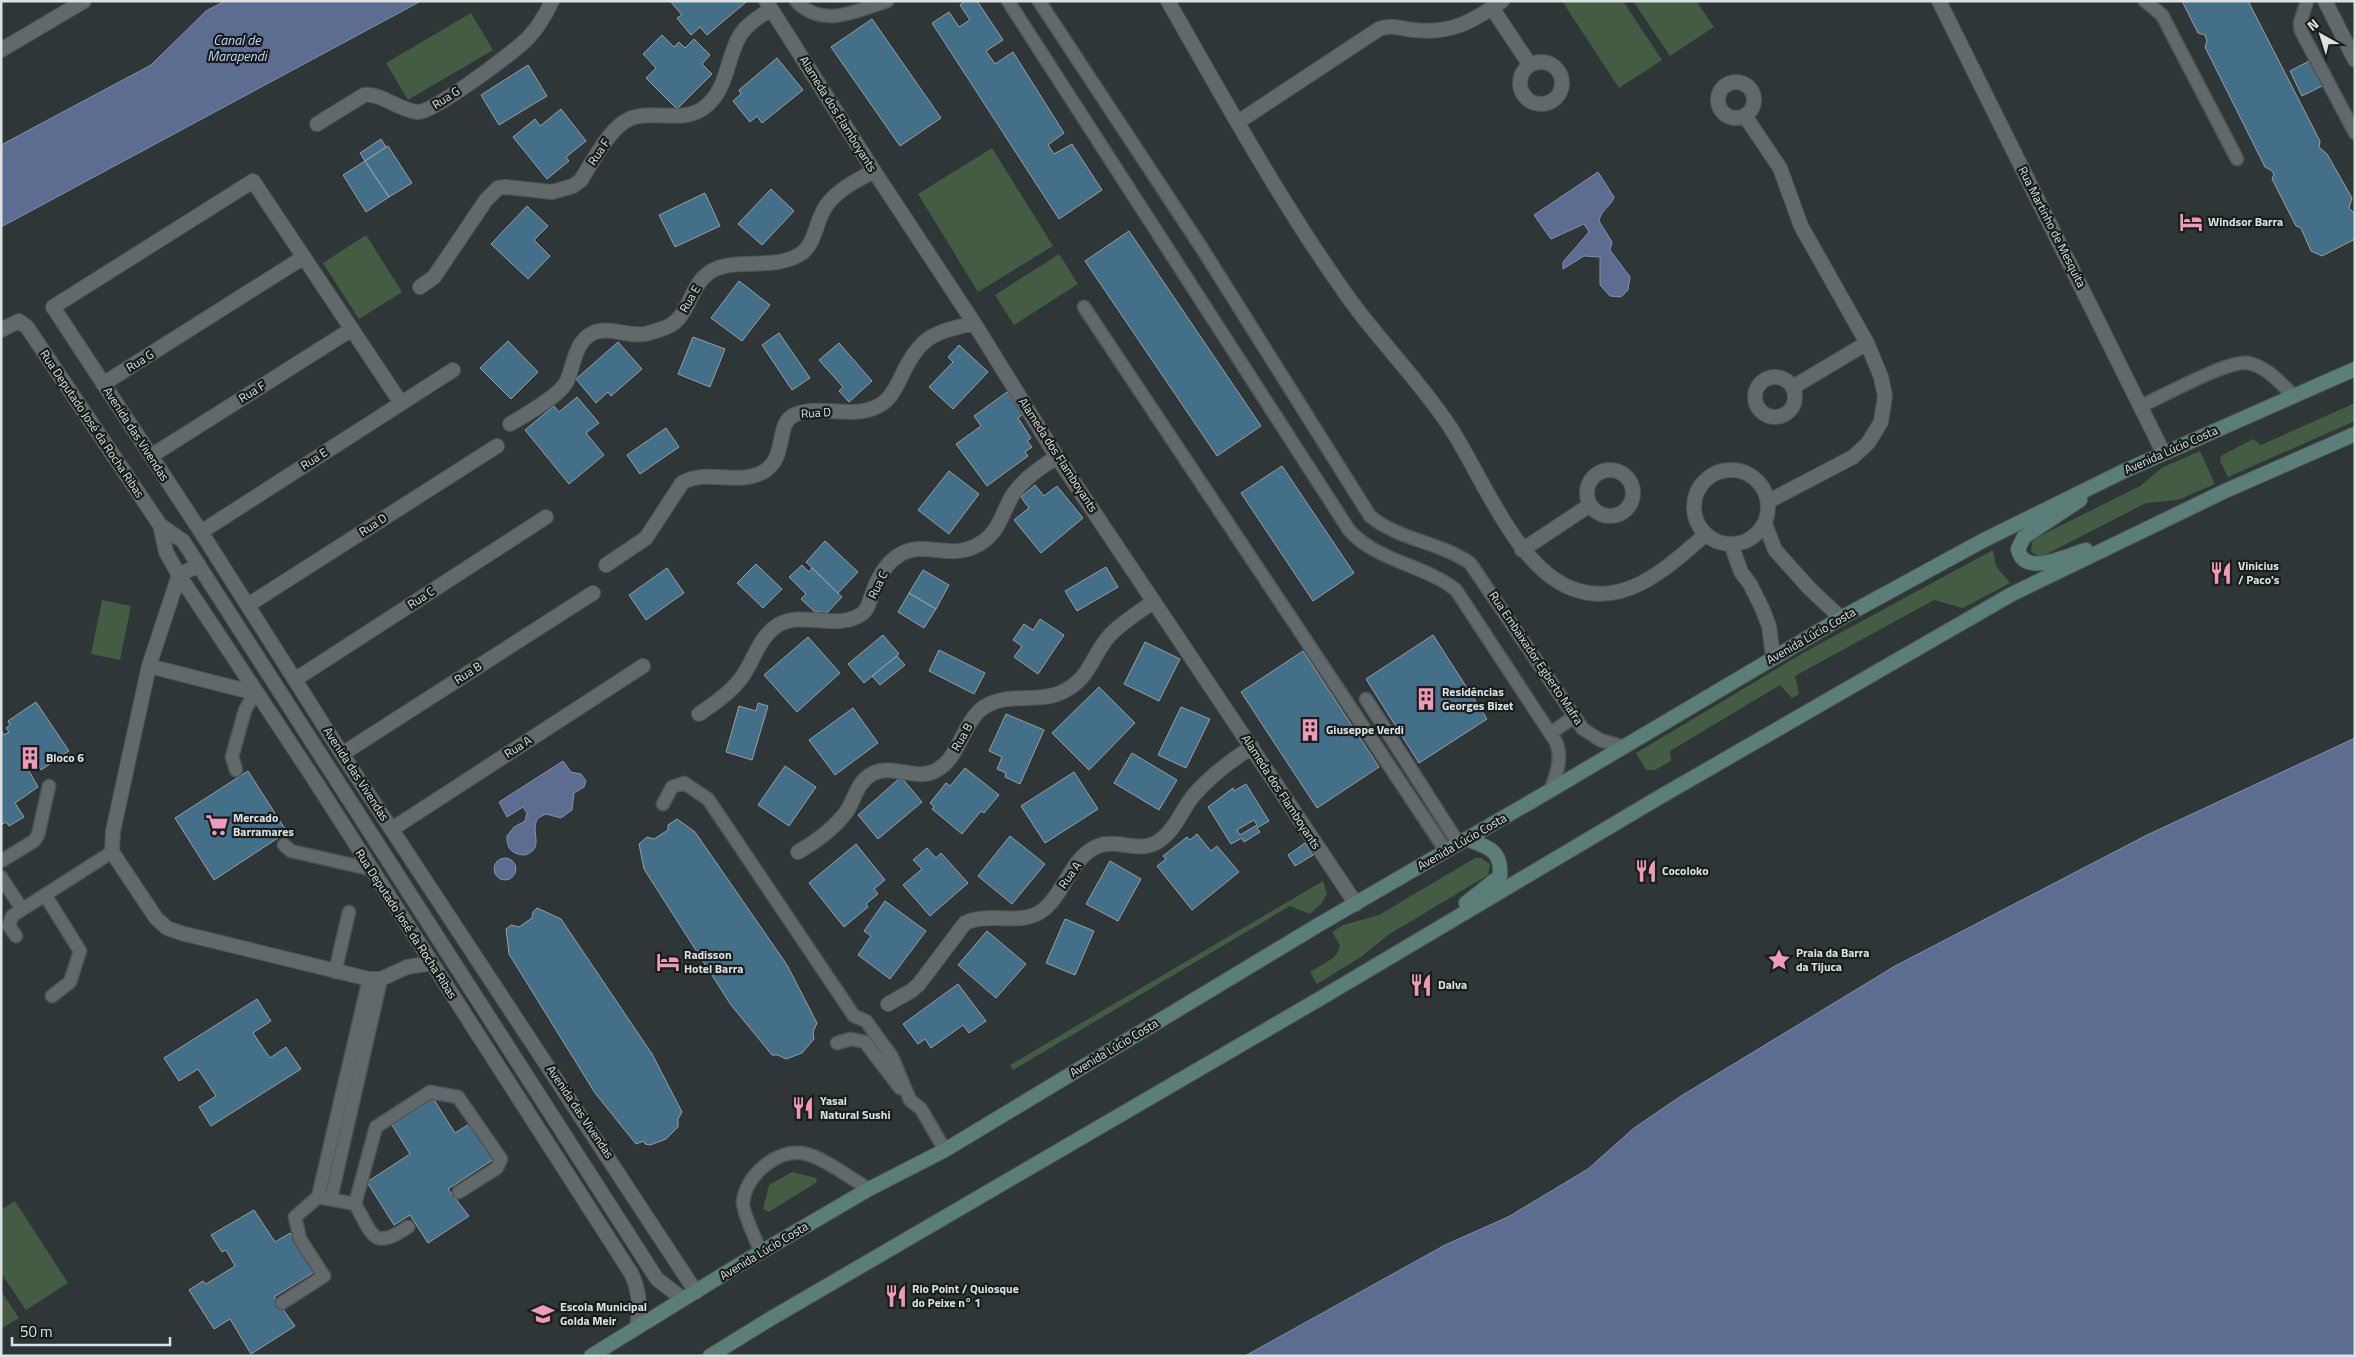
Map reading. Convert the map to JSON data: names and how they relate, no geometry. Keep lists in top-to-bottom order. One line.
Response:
{"streets":{"main road":["Avenida Lúcio Costa"],"street":["Rua G","Alameda dos Flamboyants","Rua F","Rua Martinho de Mesquita","Rua E","Rua D","Rua Deputado José da Rocha Ribas","Avenida das Vivendas","Rua C","Rua B","Rua A"],"lane":["Rua Embaixador Egberto Mafra"]},"crossings":[["Rua G","Avenida das Vivendas"],["Alameda dos Flamboyants","Rua F"],["Alameda dos Flamboyants","Rua E"],["Alameda dos Flamboyants","Rua D"],["Alameda dos Flamboyants","Avenida Lúcio Costa"],["Alameda dos Flamboyants","Rua C"],["Alameda dos Flamboyants","Rua B"],["Alameda dos Flamboyants","Rua A"],["Rua F","Avenida das Vivendas"],["Rua Martinho de Mesquita","Avenida Lúcio Costa"],["Rua E","Avenida das Vivendas"],["Rua D","Avenida das Vivendas"],["Rua Deputado José da Rocha Ribas","Avenida Lúcio Costa"],["Avenida das Vivendas","Avenida Lúcio Costa"],["Avenida das Vivendas","Rua C"],["Avenida das Vivendas","Rua B"],["Avenida das Vivendas","Rua A"],["Avenida Lúcio Costa","Rua Embaixador Egberto Mafra"]],"water":["Canal de Marapendi"],"places":{"hotel":["Windsor Barra","Radisson Hotel Barra"],"restaurant":["Vinicius / Paco's","Cocoloko","Dalva","Yasai Natural Sushi","Rio Point / Quiosque do Peixe n° 1"],"building":["Residências Georges Bizet","Giuseppe Verdi","Bloco 6"],"supermarket":["Mercado Barramares"],"place":["Praia da Barra da Tijuca"],"school or university":["Escola Municipal Golda Meir"]},"scale_bar":"50 m","north":"top left"}
